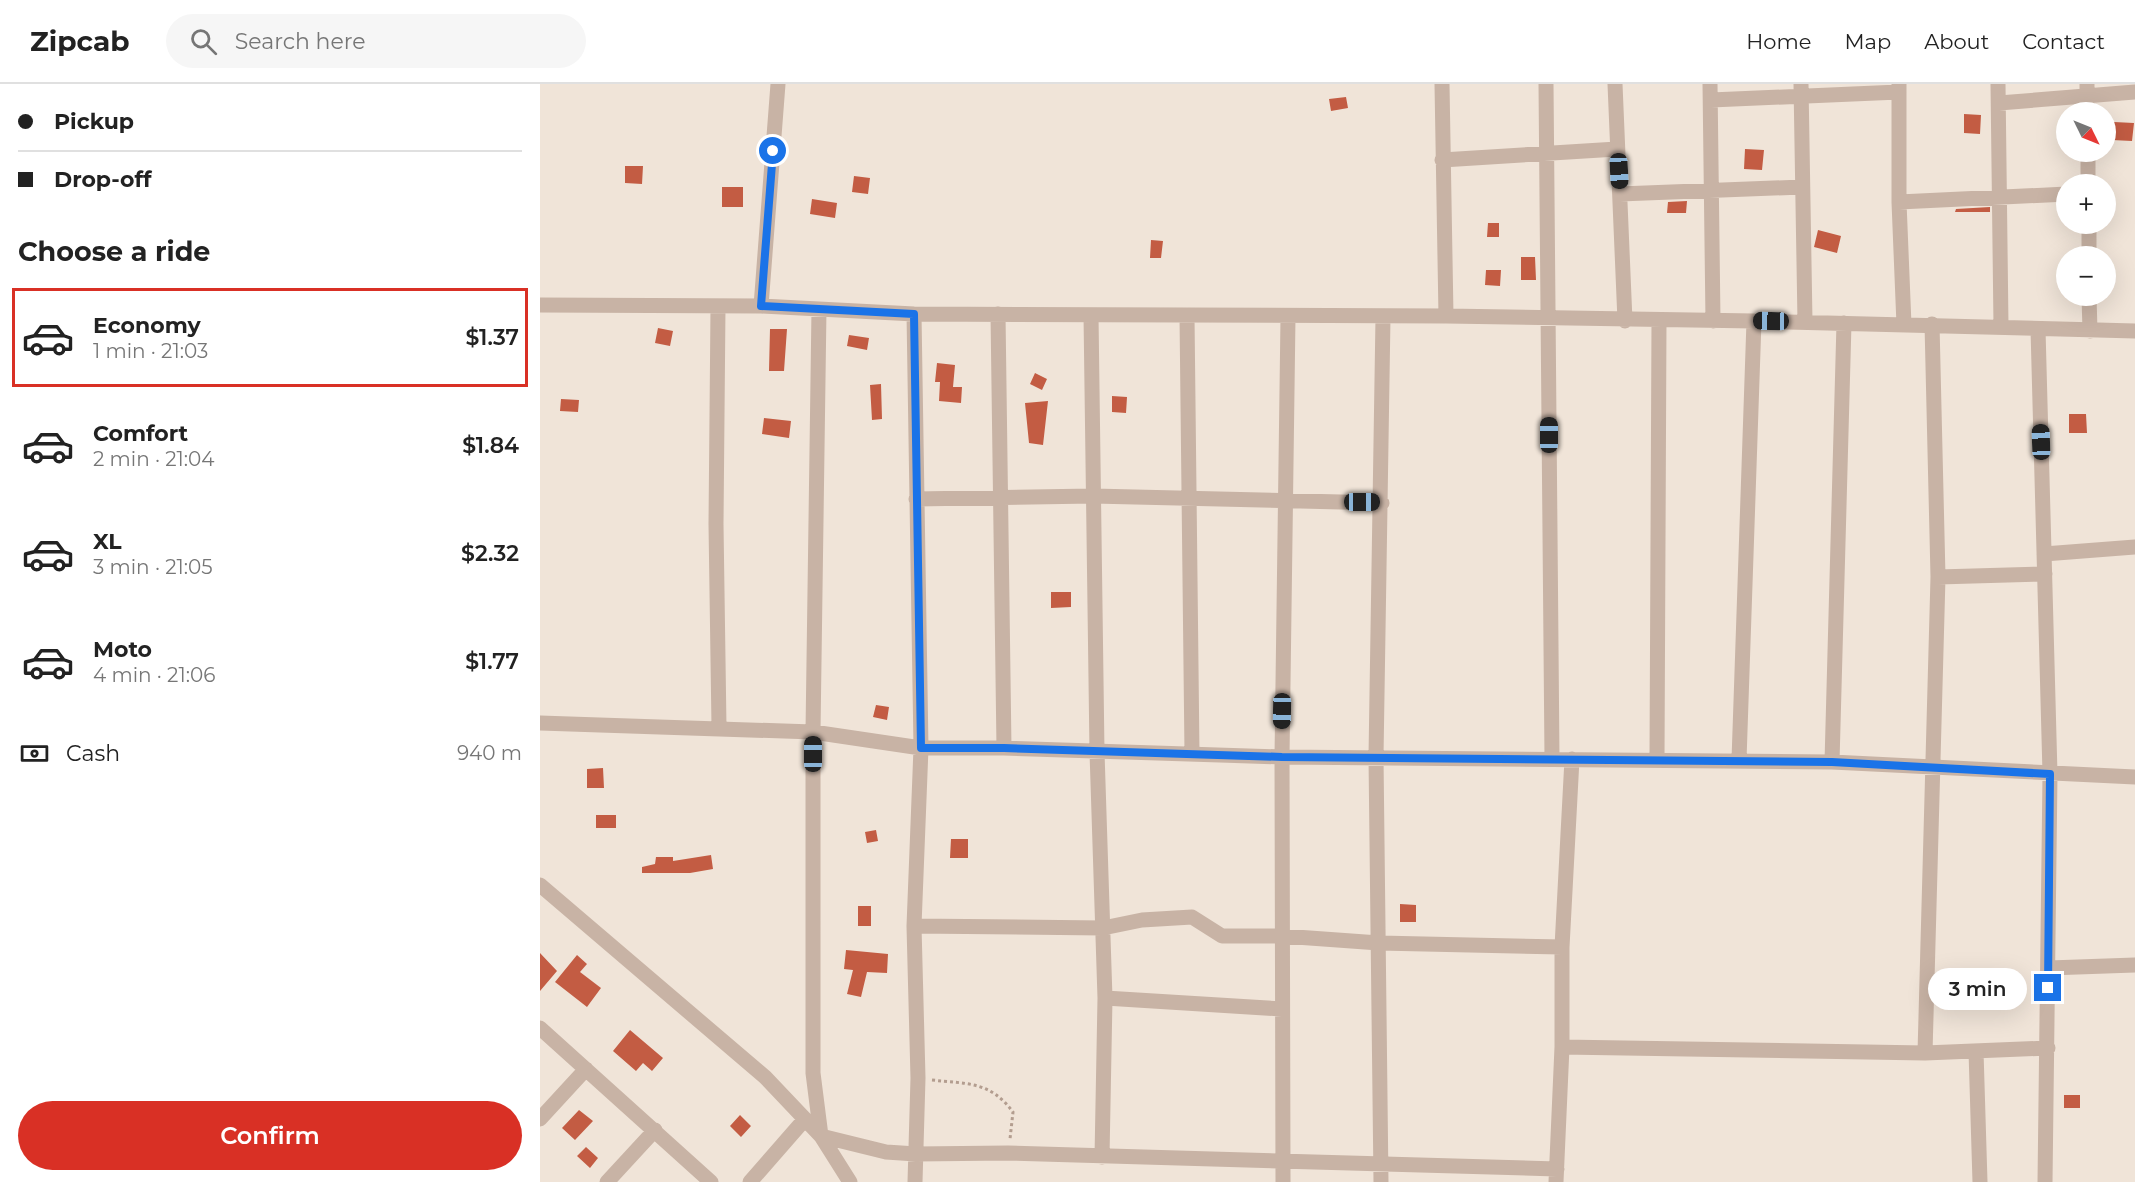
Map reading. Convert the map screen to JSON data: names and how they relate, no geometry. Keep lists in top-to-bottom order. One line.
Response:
{"north":"bottom right","page":{"header":"Zipcab","search":"Search here","nav":["Home","Map","About","Contact"],"banner":["Pickup","Drop-off"],"map_buttons":["+","−"],"heading":"Choose a ride","list":[{"name":"Economy","note":"1 min · 21:03","value":"$1.37"},{"name":"Comfort","note":"2 min · 21:04","value":"$1.84"},{"name":"XL","note":"3 min · 21:05","value":"$2.32"},{"name":"Moto","note":"4 min · 21:06","value":"$1.77"}],"pay":["Cash","940 m"],"bubble":"3 min","buttons":"Confirm"}}
